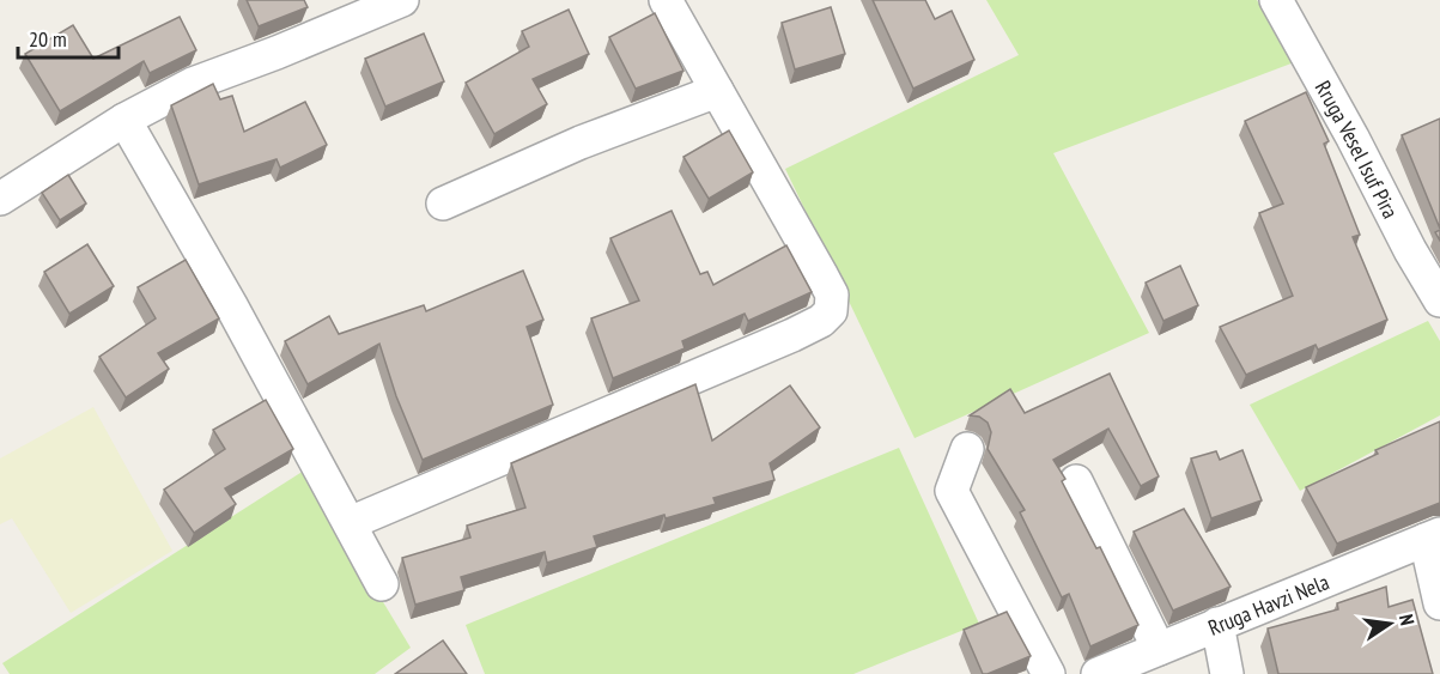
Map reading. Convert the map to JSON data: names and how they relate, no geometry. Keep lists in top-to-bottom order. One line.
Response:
{"streets":{"street":["Rruga Vesel Isuf Pira","Rruga Havzi Nela"]},"scale_bar":"20 m","north":"right"}
